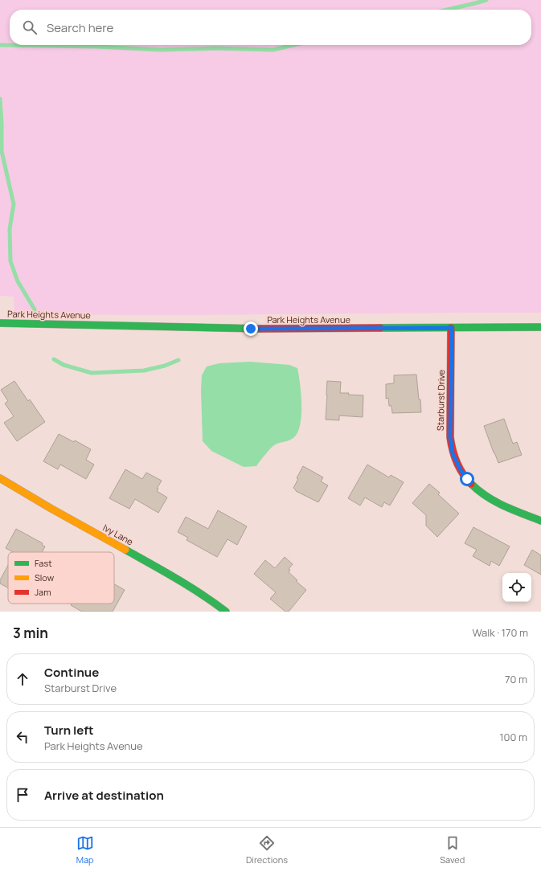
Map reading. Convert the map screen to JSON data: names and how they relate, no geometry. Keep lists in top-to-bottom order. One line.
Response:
{"streets":{"main road":["Park Heights Avenue","Starburst Drive","Ivy Lane"]},"crossings":[["Park Heights Avenue","Starburst Drive"]],"legend":["Fast","Slow","Jam"],"page":{"search":"Search here","heading":["3 min","Walk · 170 m"],"list":[["Continue","Starburst Drive","70 m"],["Turn left","Park Heights Avenue","100 m"],"Arrive at destination"],"nav":["Map","Directions","Saved"]}}
